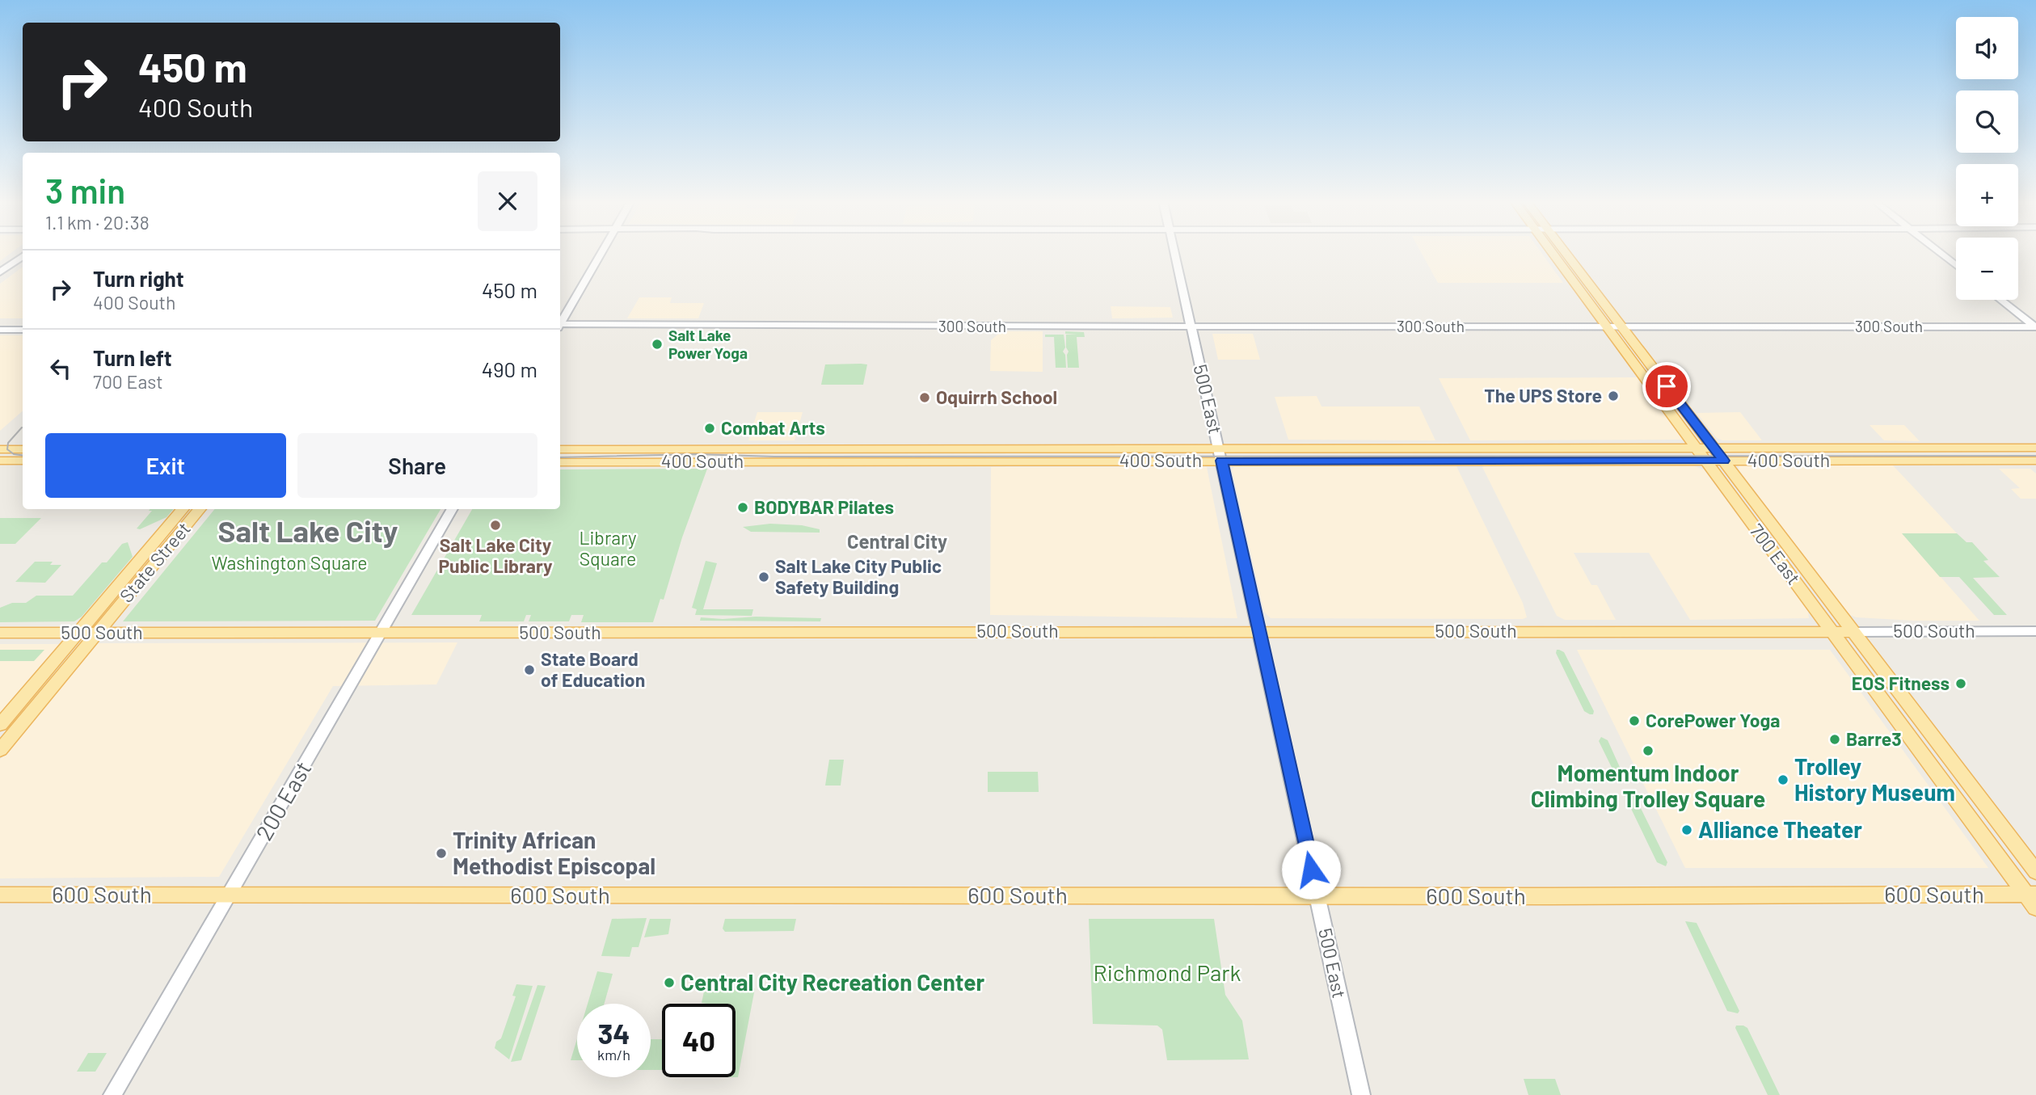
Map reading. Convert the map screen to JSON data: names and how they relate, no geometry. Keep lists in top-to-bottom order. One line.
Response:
{"streets":{"main road":["400 South","700 East","State Street","500 South","600 South"],"street":["300 South","500 East","200 East"]},"crossings":[["300 South","500 East"],["300 South","700 East"],["500 East","400 South"],["500 East","500 South"],["500 East","600 South"],["400 South","700 East"],["700 East","500 South"],["700 East","600 South"],["State Street","500 South"],["500 South","200 East"],["200 East","600 South"]],"districts":["Salt Lake City","Central City"],"parks":["Library Square","Washington Square","Richmond Park"],"places":["Salt Lake Power Yoga","The UPS Store","Oquirrh School","Combat Arts","BODYBAR Pilates","Salt Lake City Public Library","Salt Lake City Public Safety Building","State Board of Education","EOS Fitness","CorePower Yoga","Barre3","Momentum Indoor Climbing Trolley Square","Trolley History Museum","Alliance Theater","Trinity African Methodist Episcopal","Central City Recreation Center"],"page":{"map_buttons":["+","−"],"turn":["450 m","400 South"],"heading":["3 min","1.1 km · 20:38"],"list":[{"name":"Turn right","note":"400 South","value":"450 m"},{"name":"Turn left","note":"700 East","value":"490 m"}],"buttons":["Exit","Share"],"speed":"34 km/h","limit":"40"}}
